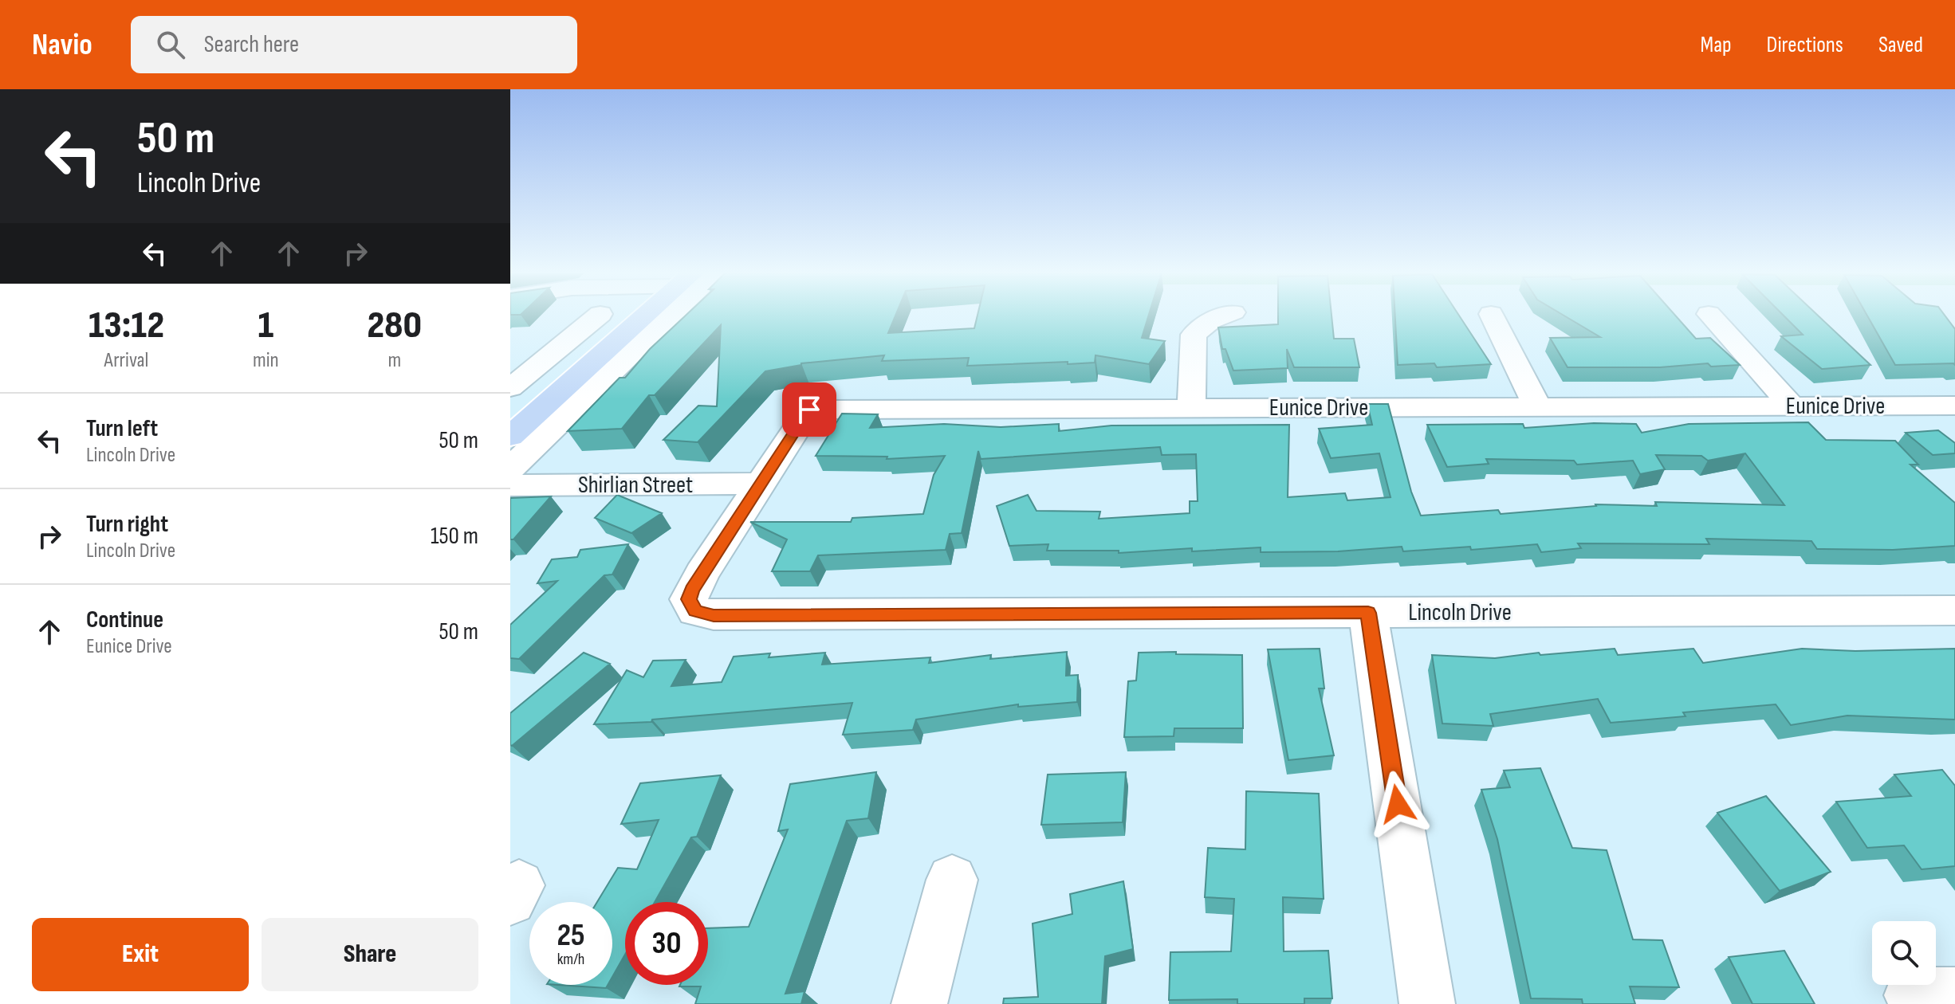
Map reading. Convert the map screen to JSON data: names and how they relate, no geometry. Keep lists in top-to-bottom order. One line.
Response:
{"streets":{"street":["Eunice Drive","Shirlian Street","Lincoln Drive"]},"crossings":[["Eunice Drive","Shirlian Street"],["Eunice Drive","Lincoln Drive"],["Shirlian Street","Lincoln Drive"]],"page":{"header":"Navio","search":"Search here","nav":["Map","Directions","Saved"],"turn":["50 m","Lincoln Drive"],"eta":["13:12","Arrival","1","min","280","m"],"list":[{"name":"Turn left","note":"Lincoln Drive","value":"50 m"},{"name":"Turn right","note":"Lincoln Drive","value":"150 m"},{"name":"Continue","note":"Eunice Drive","value":"50 m"}],"speed":"25 km/h","limit":"30","buttons":["Exit","Share"]}}
